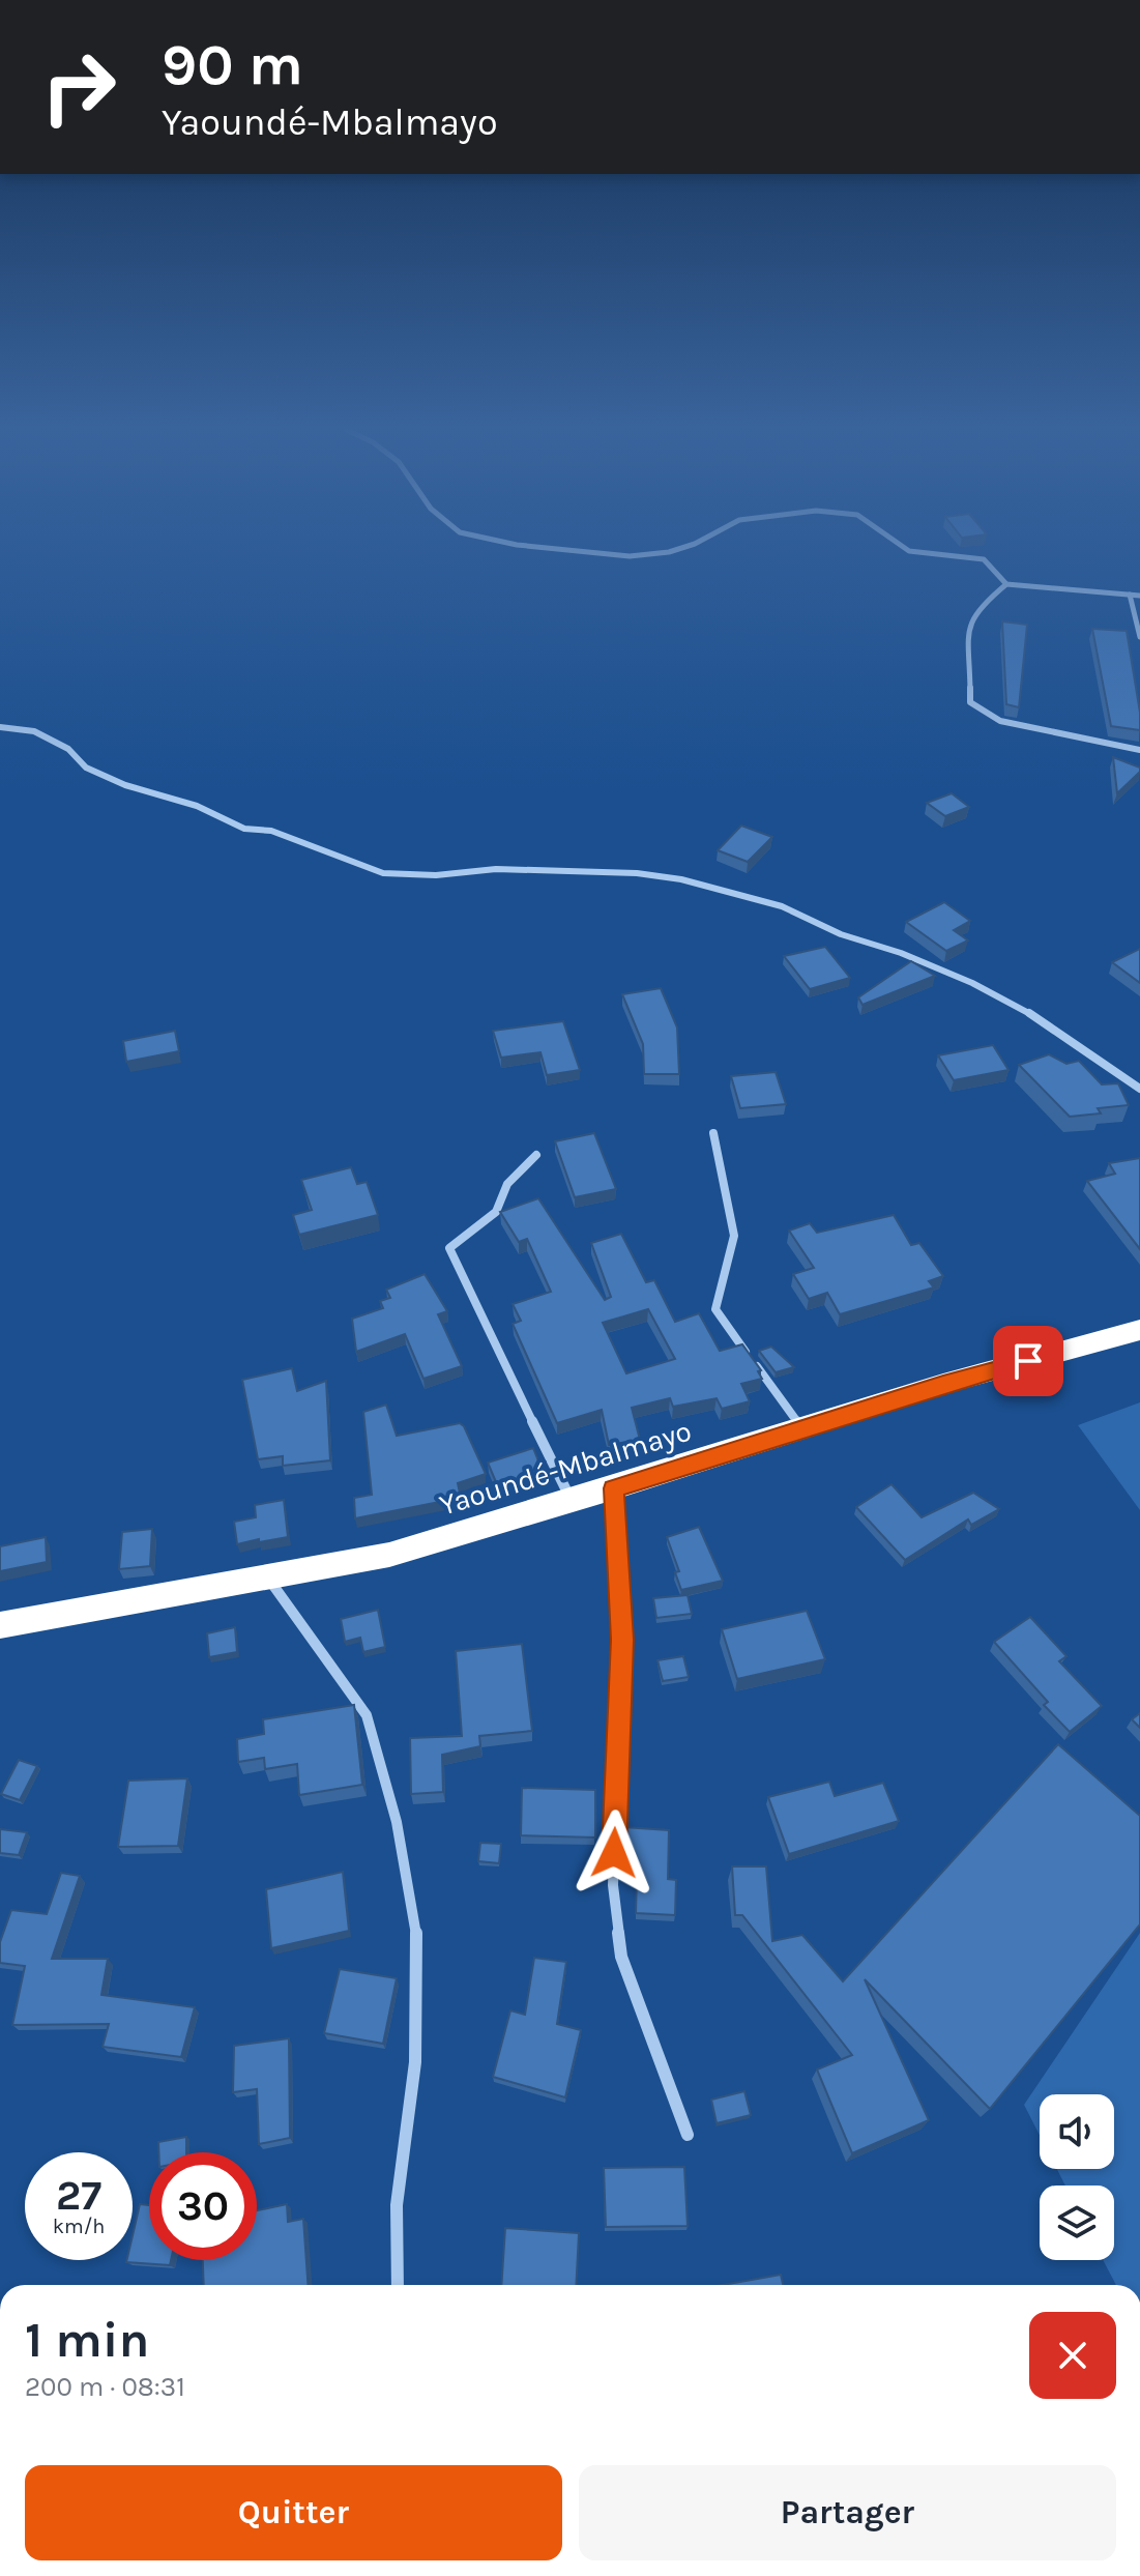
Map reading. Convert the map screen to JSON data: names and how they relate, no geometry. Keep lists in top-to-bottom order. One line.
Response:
{"streets":{"highway":["Yaoundé-Mbalmayo"]},"page":{"turn":["90 m","Yaoundé-Mbalmayo"],"speed":"27 km/h","limit":"30","heading":["1 min","200 m · 08:31"],"buttons":["Quitter","Partager"]}}
